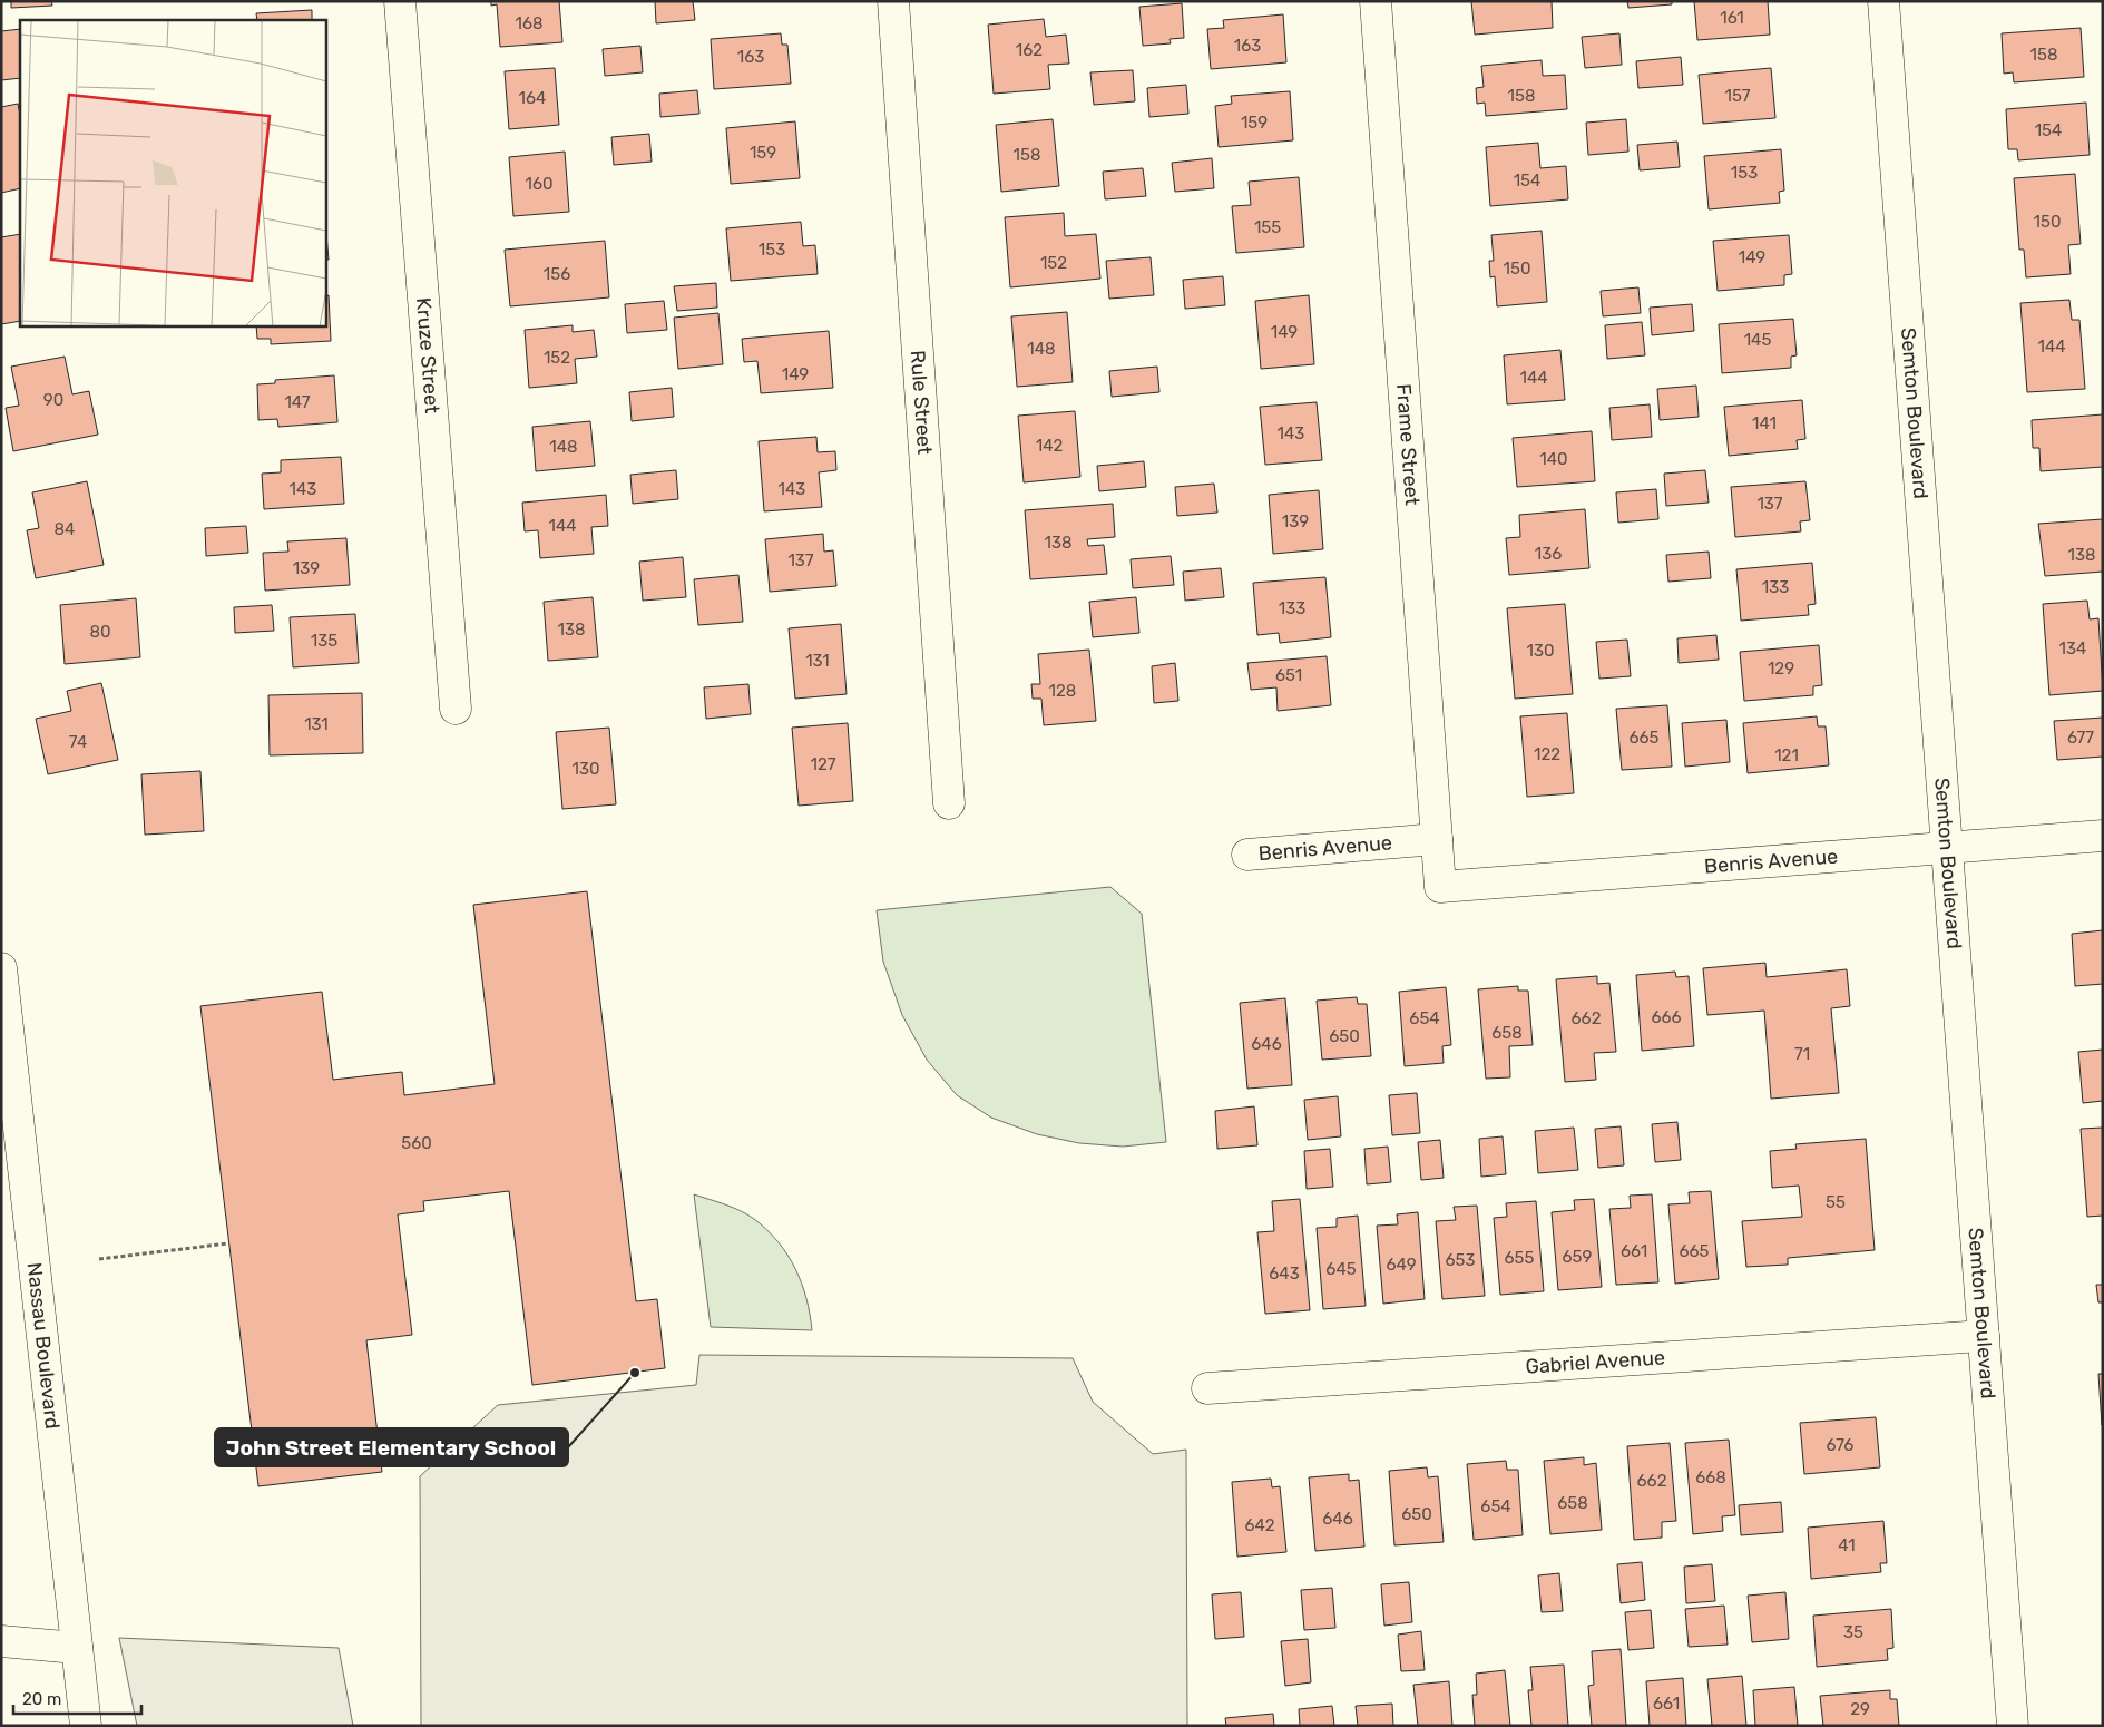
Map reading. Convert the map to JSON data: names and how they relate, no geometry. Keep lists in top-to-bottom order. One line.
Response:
{"streets":{"street":["Kruze Street","Rule Street","Semton Boulevard","Frame Street","Benris Avenue","Nassau Boulevard","Gabriel Avenue"]},"crossings":[["Semton Boulevard","Benris Avenue"],["Semton Boulevard","Gabriel Avenue"],["Frame Street","Benris Avenue"]],"places":["John Street Elementary School"],"house_numbers":["161","168","163","162","158","163","158","157","164","159","154","159","158","153","154","160","150","155","153","149","152","150","156","149","145","144","148","152","149","144","90","147","141","143","142","148","140","143","143","137","139","144","84","138","136","138","137","139","133","133","138","80","135","134","130","131","129","651","128","131","665","677","74","122","121","127","130","666","654","662","658","650","646","71","560","55","661","665","659","655","653","649","645","643","676","668","662","658","654","650","646","642","41","35","661","29"],"scale_bar":"20 m"}
